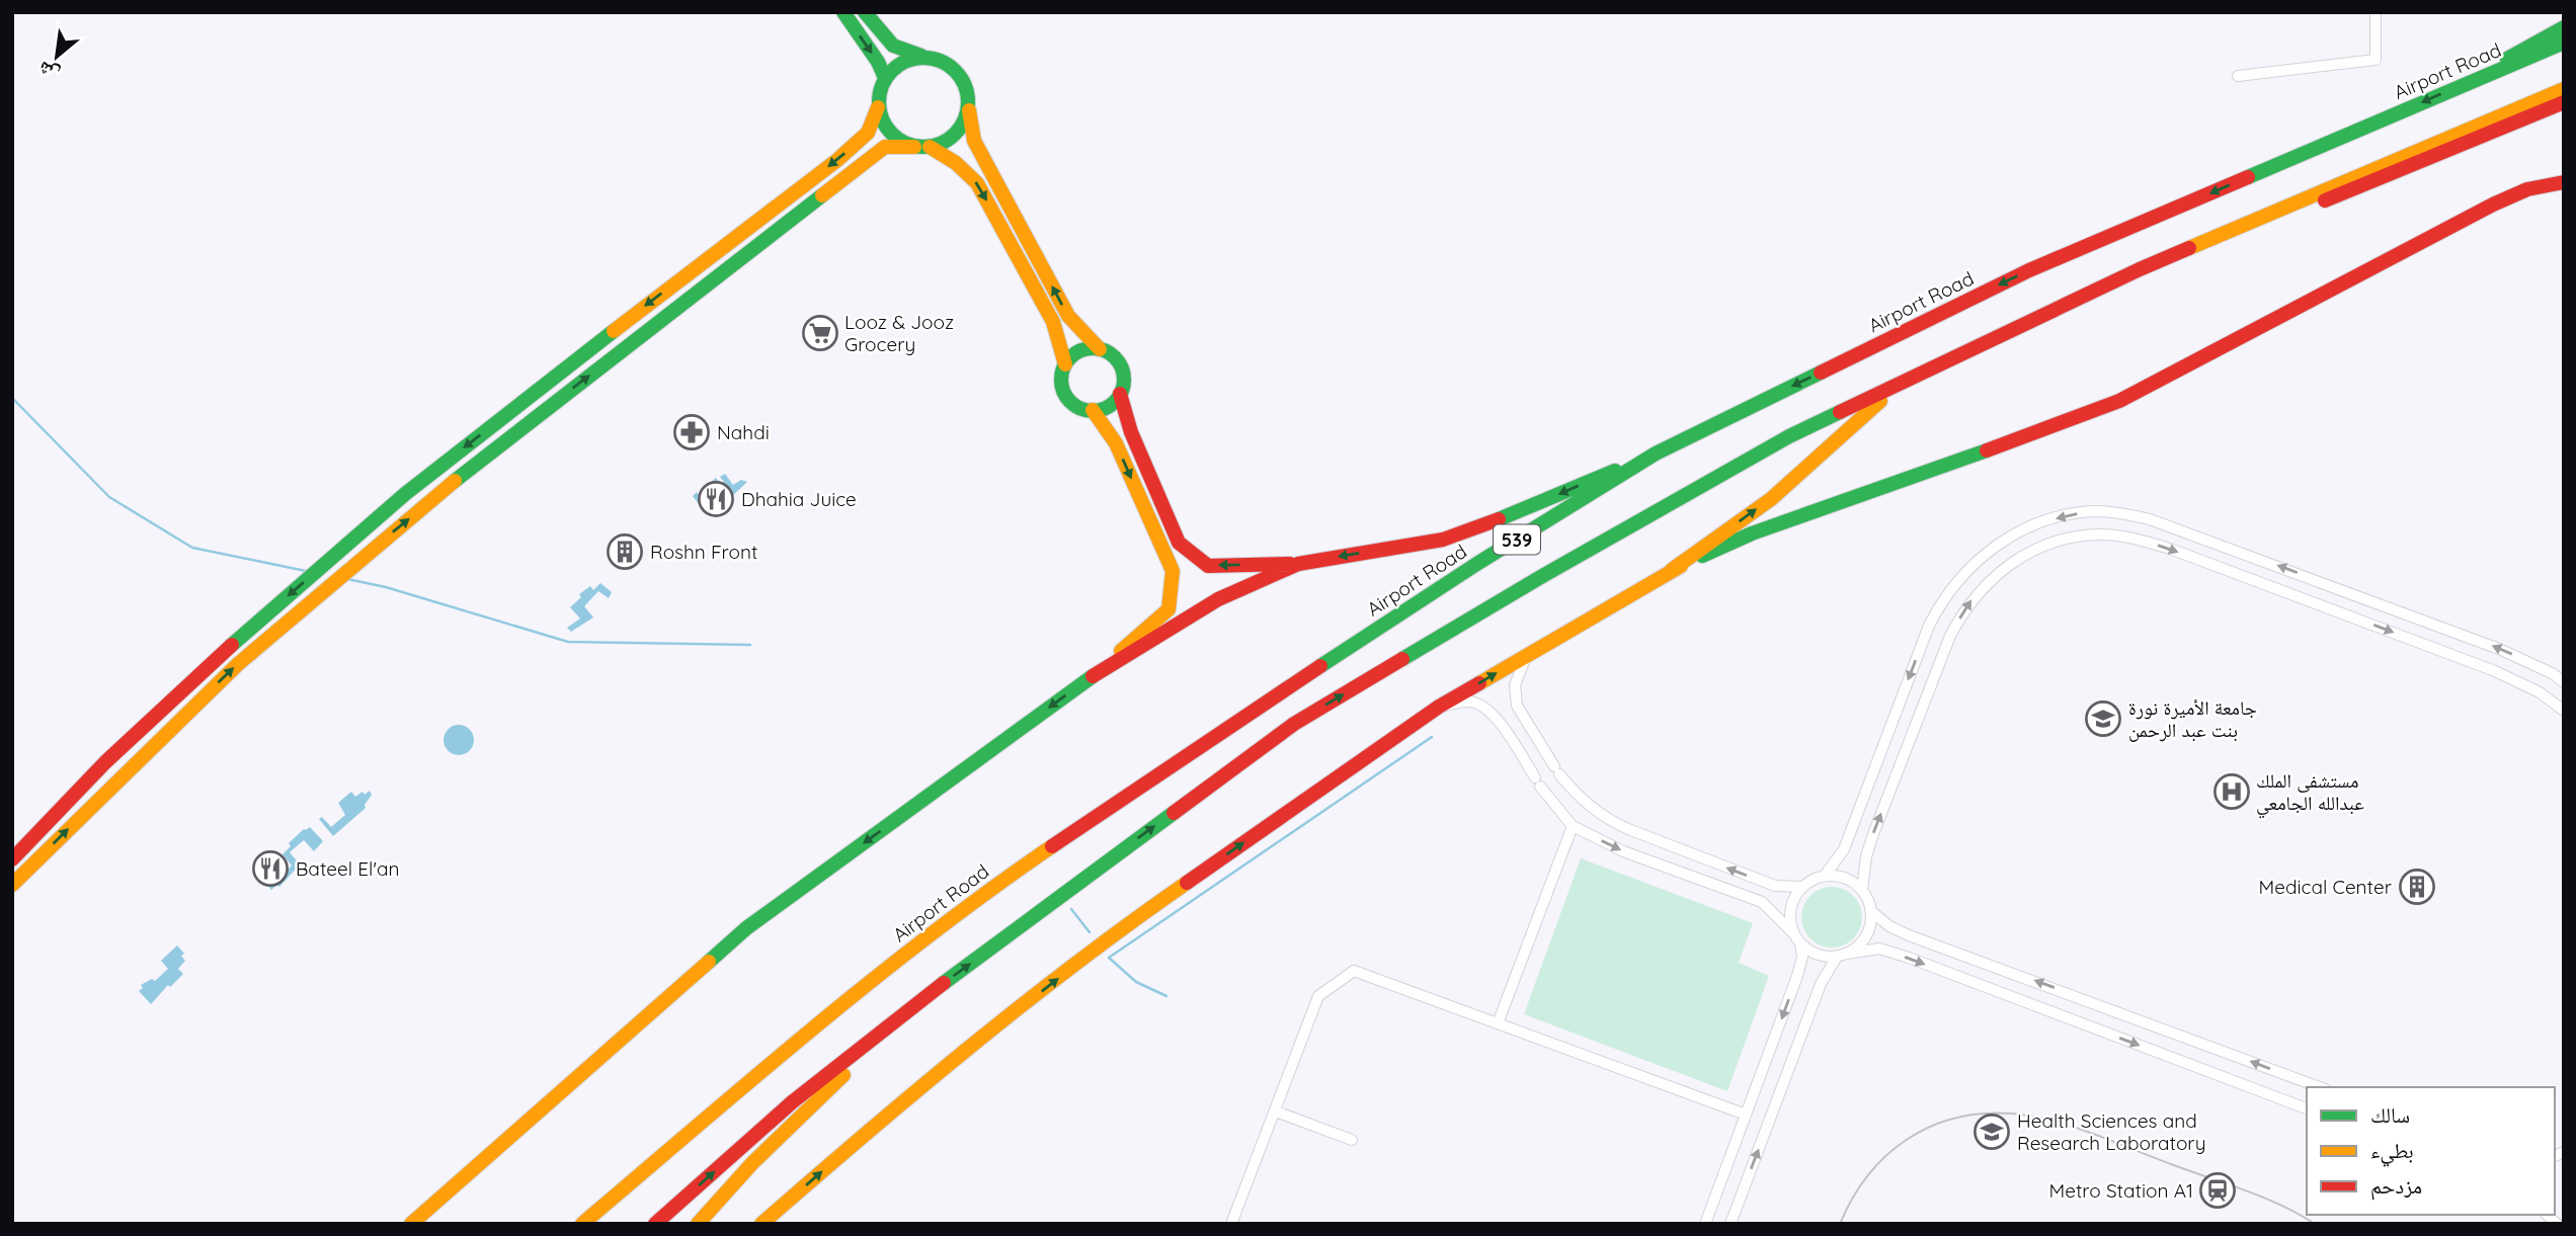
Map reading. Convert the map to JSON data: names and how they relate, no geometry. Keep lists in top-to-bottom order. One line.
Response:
{"streets":{"main road":["Airport Road","539"]},"places":{"supermarket":["Looz & Jooz Grocery"],"pharmacy":["Nahdi"],"restaurant":["Dhahia Juice","Bateel El'an"],"building":["Roshn Front","Medical Center"],"school or university":["جامعة الأميرة نورة بنت عبد الرحمن","Health Sciences and Research Laboratory"],"hospital":["مستشفى الملك عبدالله الجامعي"],"station":["Metro Station A1"]},"legend":["سالك","بطيء","مزدحم"],"north":"bottom left"}
